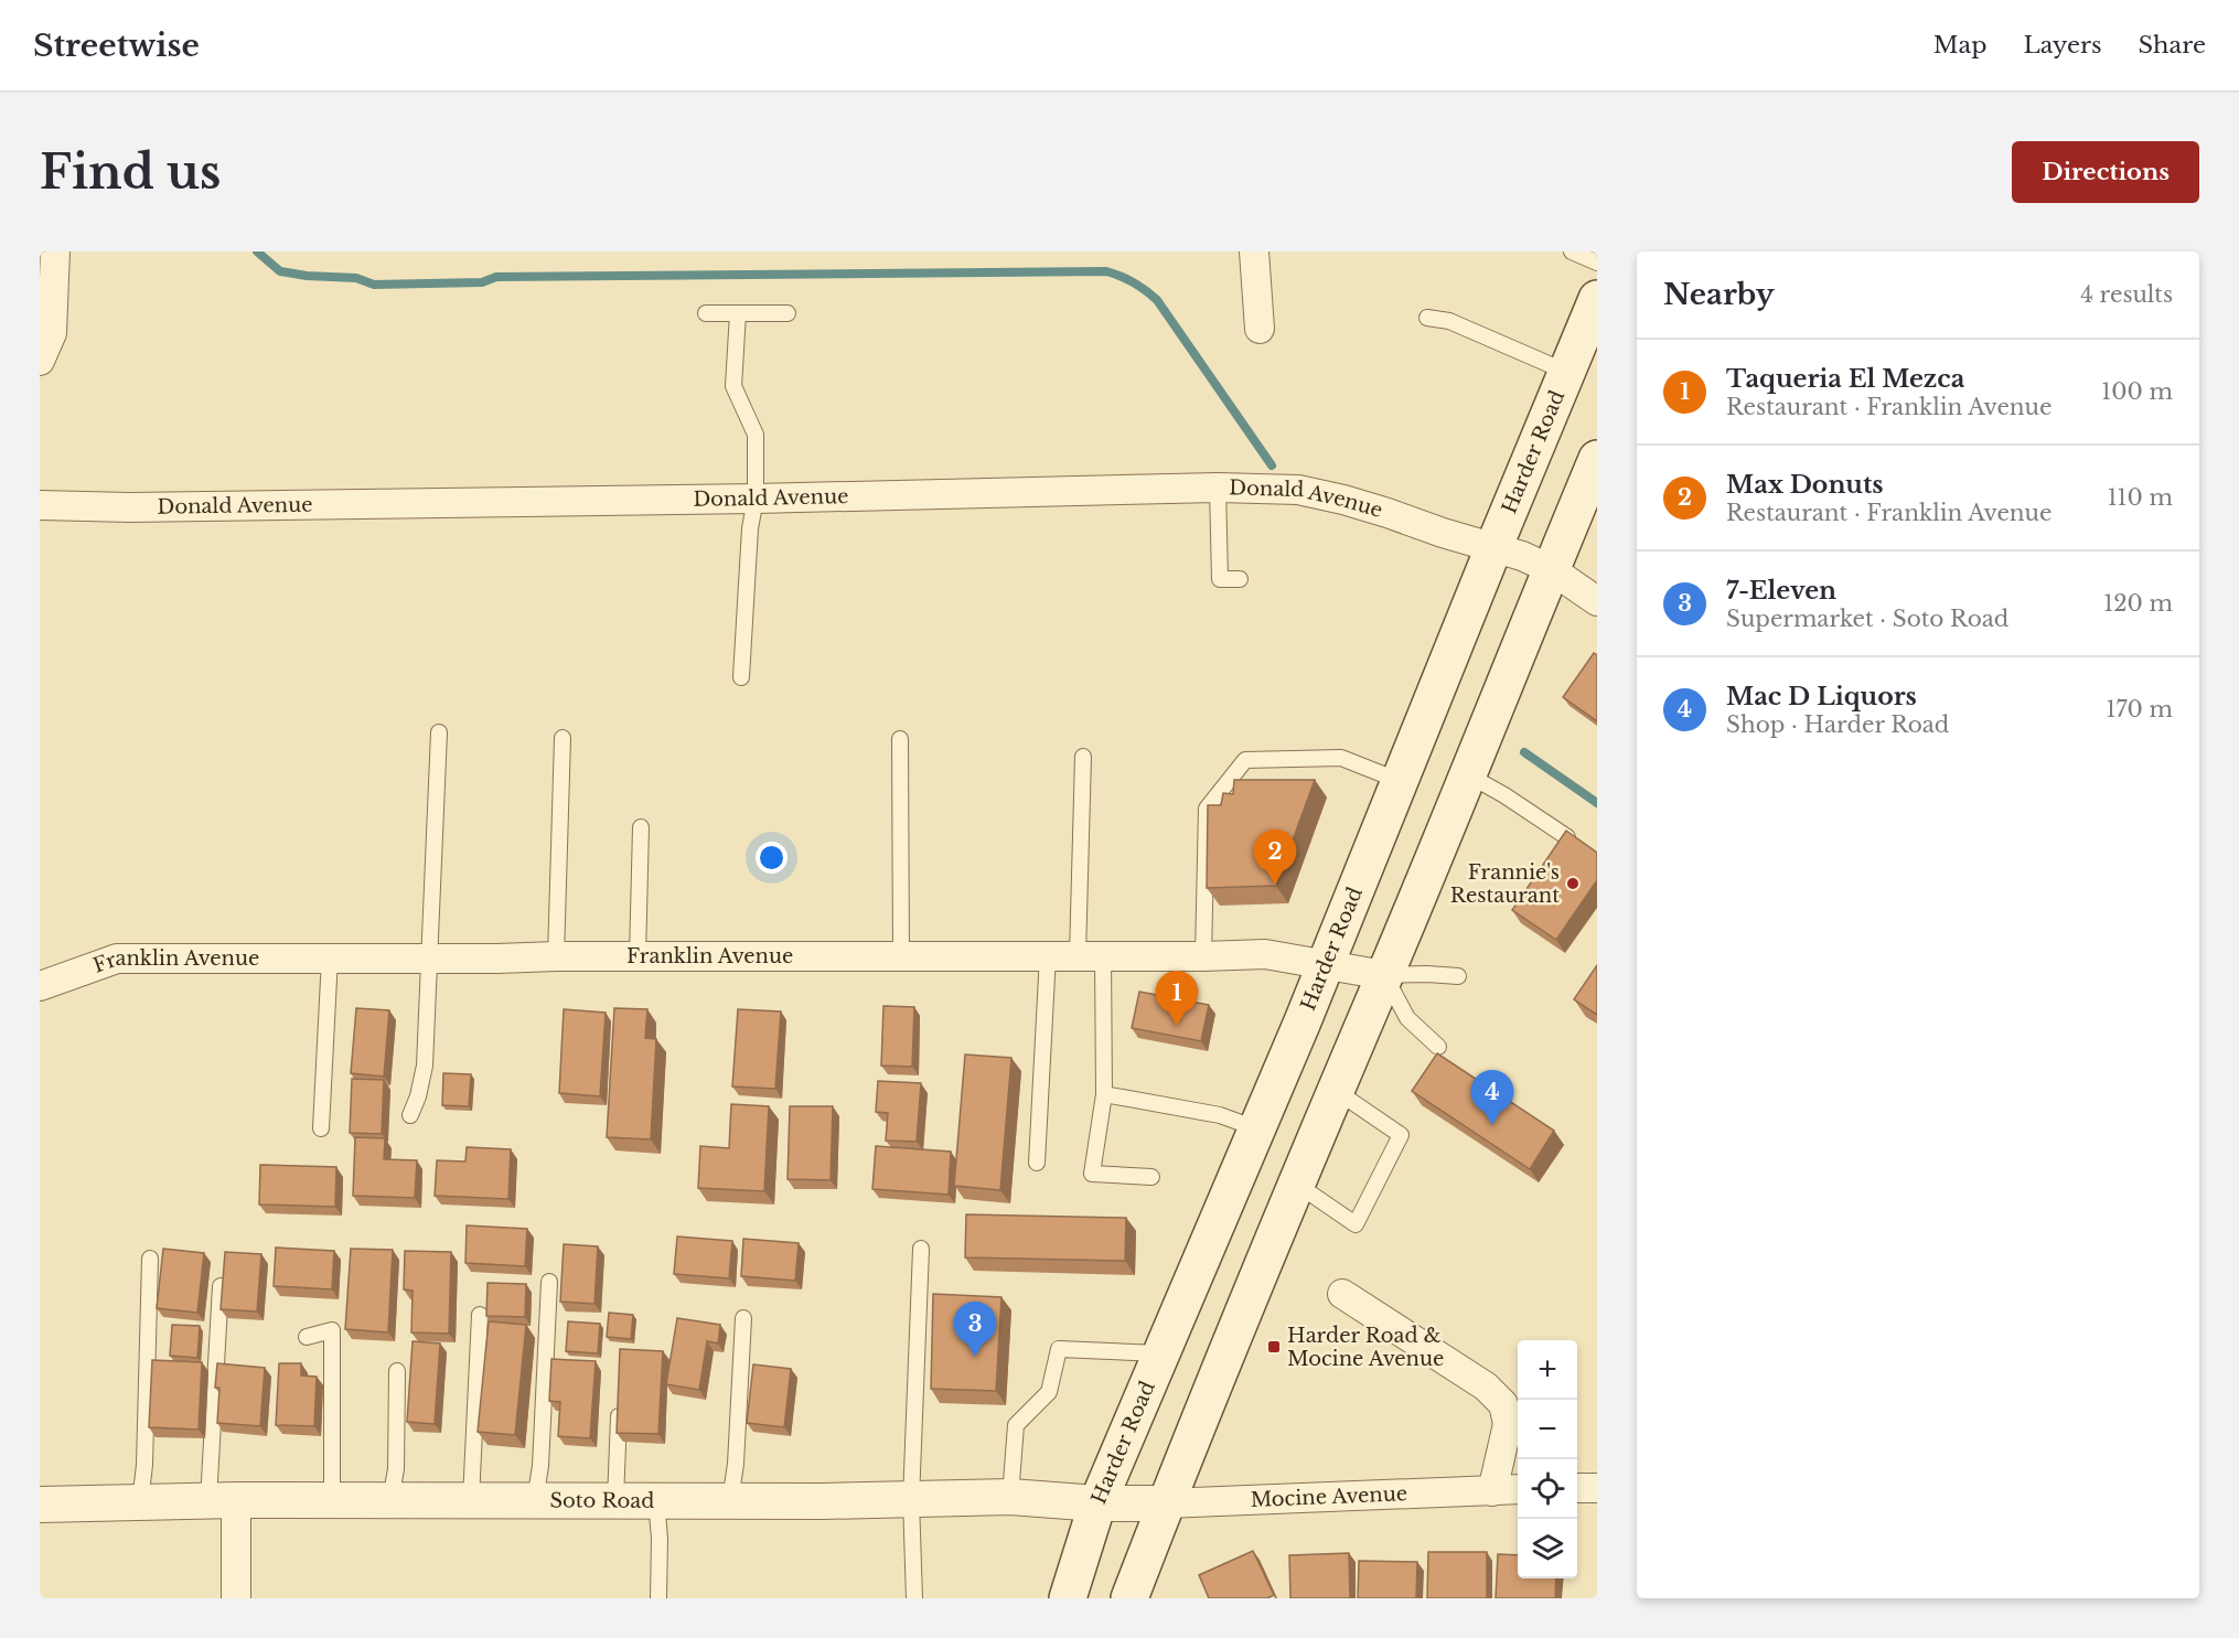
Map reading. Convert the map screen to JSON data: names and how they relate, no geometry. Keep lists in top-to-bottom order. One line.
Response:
{"streets":{"main road":["Harder Road"],"street":["Donald Avenue","Franklin Avenue","Mocine Avenue","Soto Road"]},"crossings":[["Harder Road","Donald Avenue"],["Harder Road","Franklin Avenue"],["Harder Road","Soto Road"],["Mocine Avenue","Soto Road"]],"places":{"other":["Frannie's Restaurant"],"transit":["Harder Road & Mocine Avenue"]},"page":{"header":"Streetwise","nav":["Map","Layers","Share"],"buttons":"Directions","title":"Find us","heading":["Nearby","4 results"],"list":[{"mark":"1","name":"Taqueria El Mezca","note":"Restaurant · Franklin Avenue","value":"100 m"},{"mark":"2","name":"Max Donuts","note":"Restaurant · Franklin Avenue","value":"110 m"},{"mark":"3","name":"7-Eleven","note":"Supermarket · Soto Road","value":"120 m"},{"mark":"4","name":"Mac D Liquors","note":"Shop · Harder Road","value":"170 m"}],"pins":["2","1","4","3"],"map_buttons":["+","−"]}}
